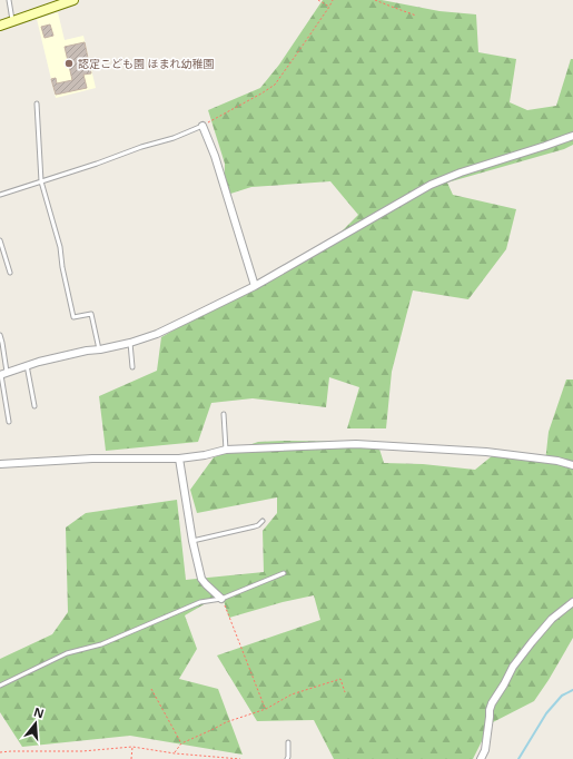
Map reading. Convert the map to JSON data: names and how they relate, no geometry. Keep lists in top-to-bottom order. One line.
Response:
{"places":["認定こども園 ほまれ幼稚園"],"north":"top"}
